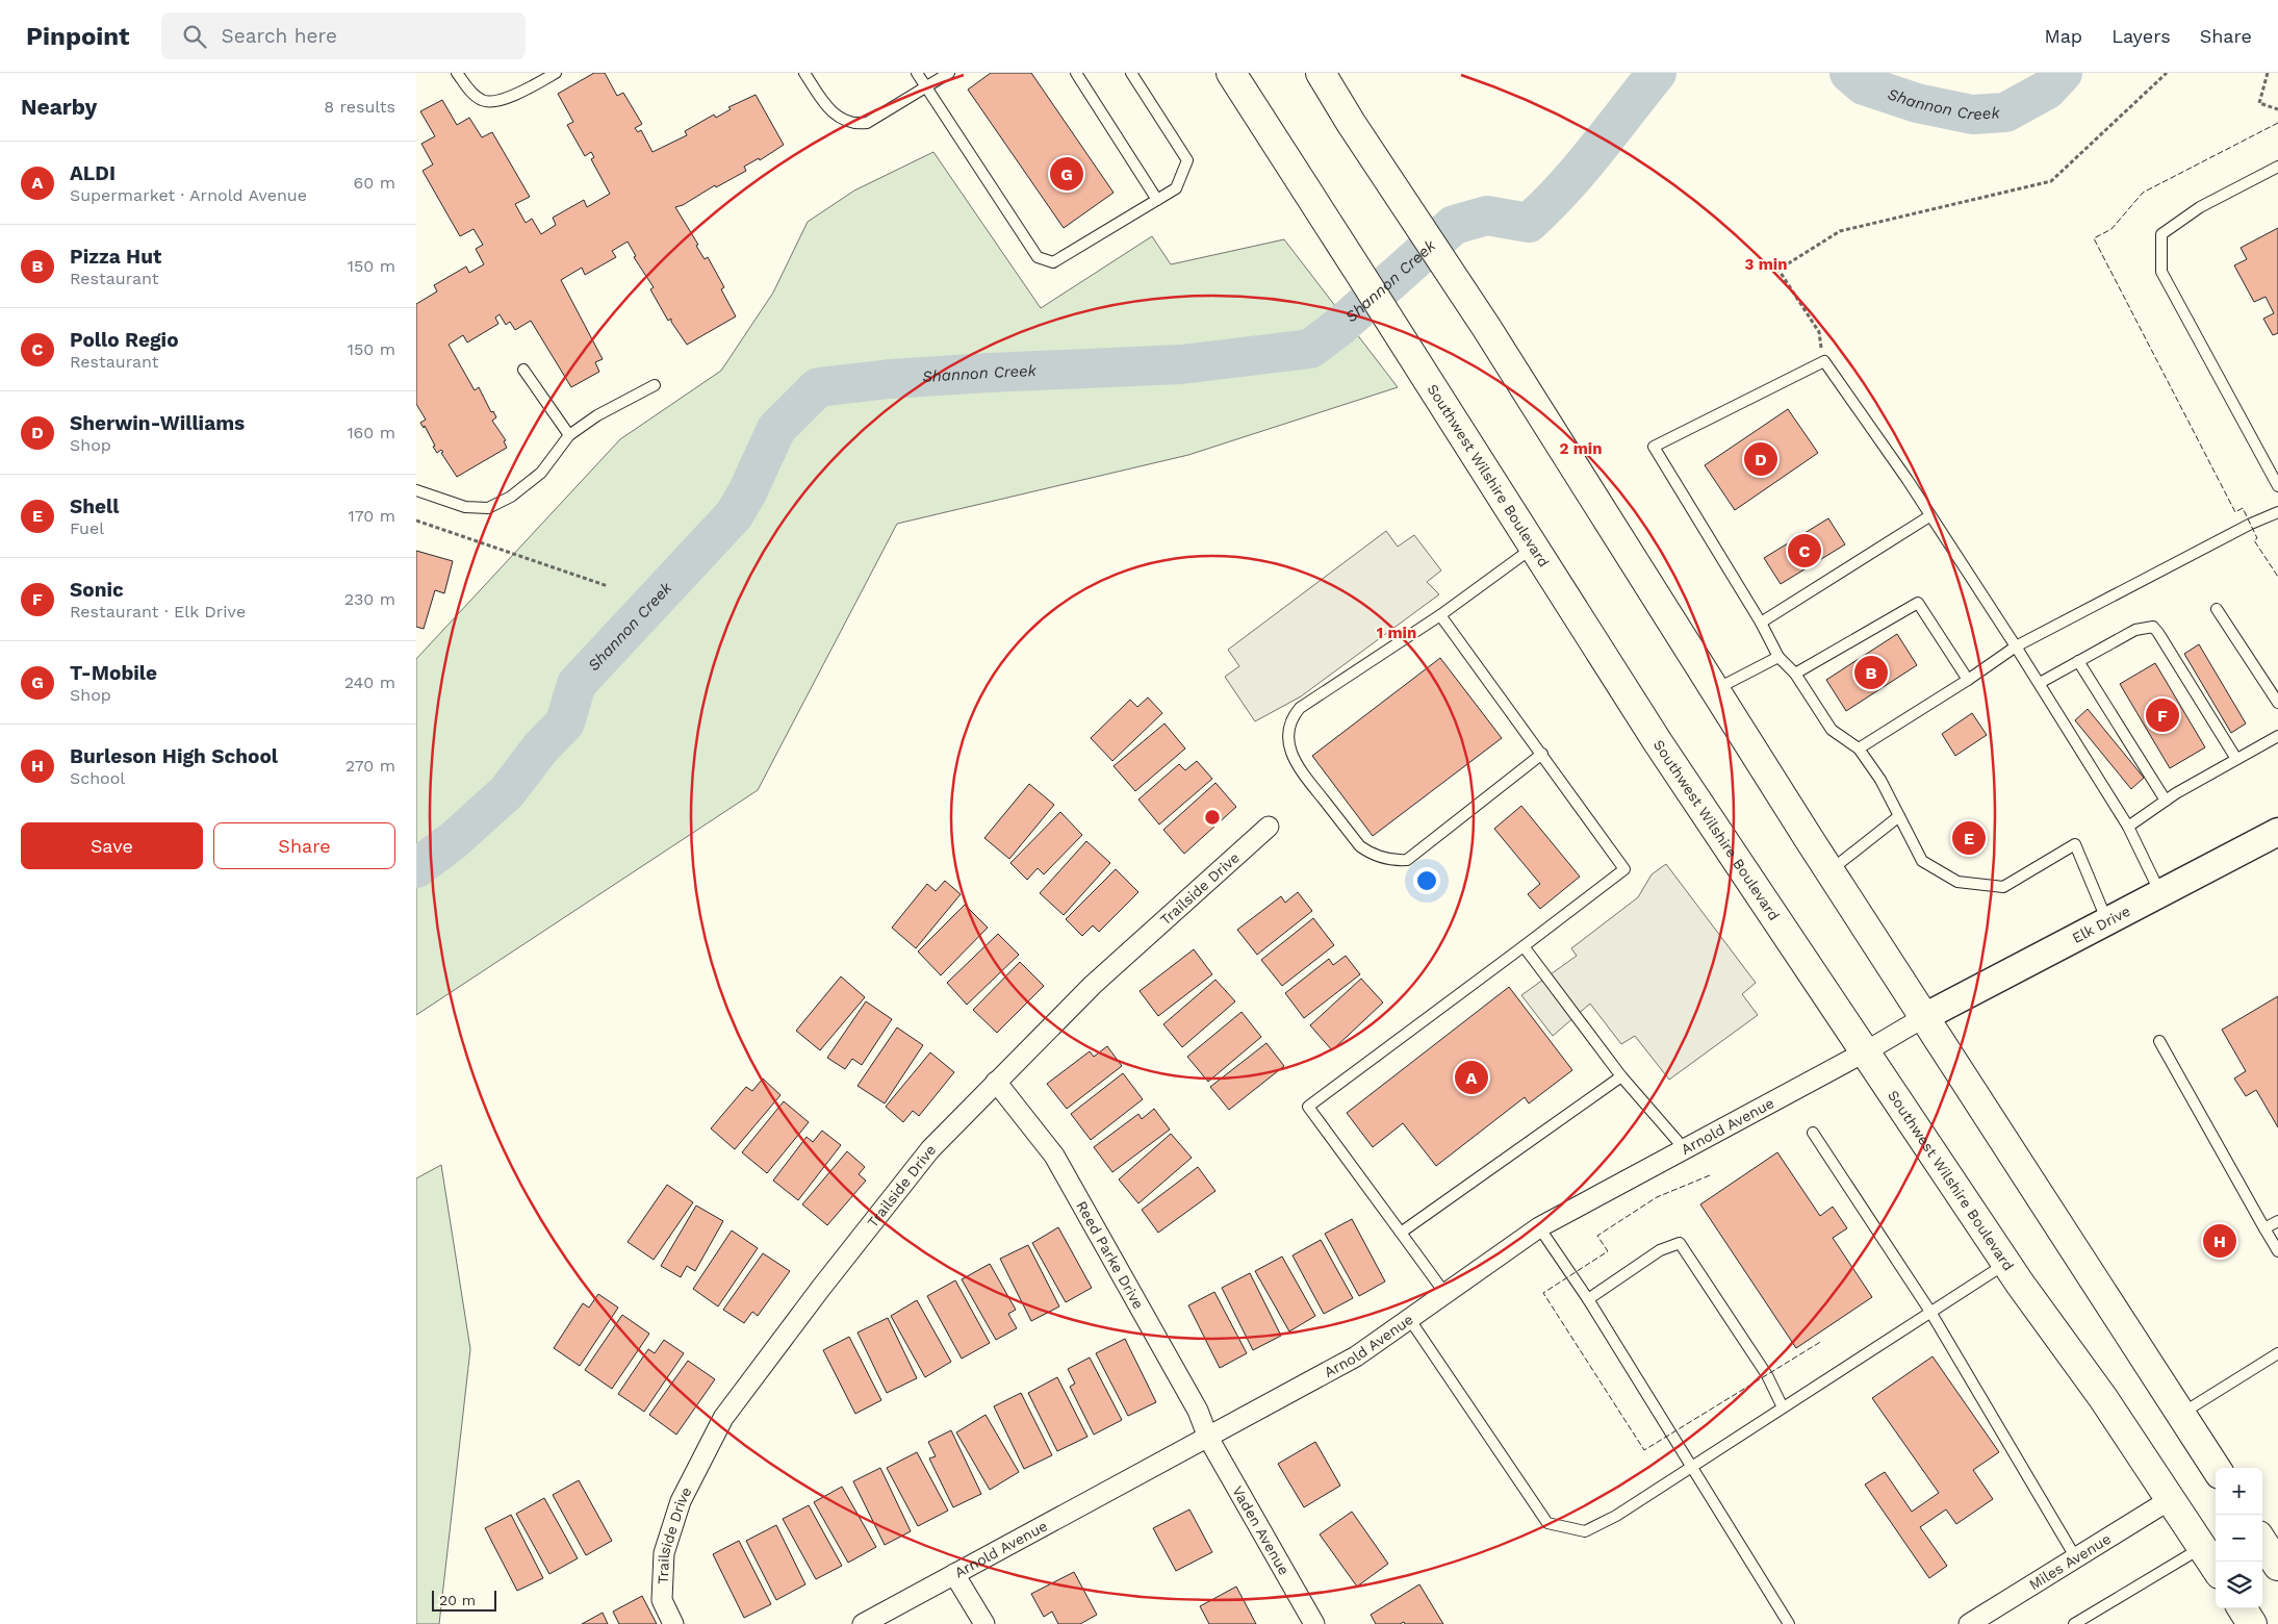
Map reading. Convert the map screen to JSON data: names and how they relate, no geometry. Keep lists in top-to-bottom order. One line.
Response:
{"streets":{"main road":["Southwest Wilshire Boulevard"],"street":["Trailside Drive","Elk Drive","Arnold Avenue","Reed Parke Drive","Vaden Avenue","Miles Avenue"]},"crossings":[["Southwest Wilshire Boulevard","Arnold Avenue"],["Southwest Wilshire Boulevard","Miles Avenue"],["Trailside Drive","Reed Parke Drive"],["Elk Drive","Arnold Avenue"],["Arnold Avenue","Reed Parke Drive"],["Arnold Avenue","Vaden Avenue"],["Reed Parke Drive","Vaden Avenue"]],"water":["Shannon Creek"],"scale_bar":"20 m","page":{"header":"Pinpoint","search":"Search here","nav":["Map","Layers","Share"],"heading":["Nearby","8 results"],"list":[{"mark":"A","name":"ALDI","note":"Supermarket · Arnold Avenue","value":"60 m"},{"mark":"B","name":"Pizza Hut","note":"Restaurant","value":"150 m"},{"mark":"C","name":"Pollo Regio","note":"Restaurant","value":"150 m"},{"mark":"D","name":"Sherwin-Williams","note":"Shop","value":"160 m"},{"mark":"E","name":"Shell","note":"Fuel","value":"170 m"},{"mark":"F","name":"Sonic","note":"Restaurant · Elk Drive","value":"230 m"},{"mark":"G","name":"T-Mobile","note":"Shop","value":"240 m"},{"mark":"H","name":"Burleson High School","note":"School","value":"270 m"}],"pins":["G","D","C","B","F","E","A","H"],"buttons":["Save","Share"],"map_buttons":["+","−"],"scale":"20 m"},"rings":["3 min","2 min","1 min"]}
